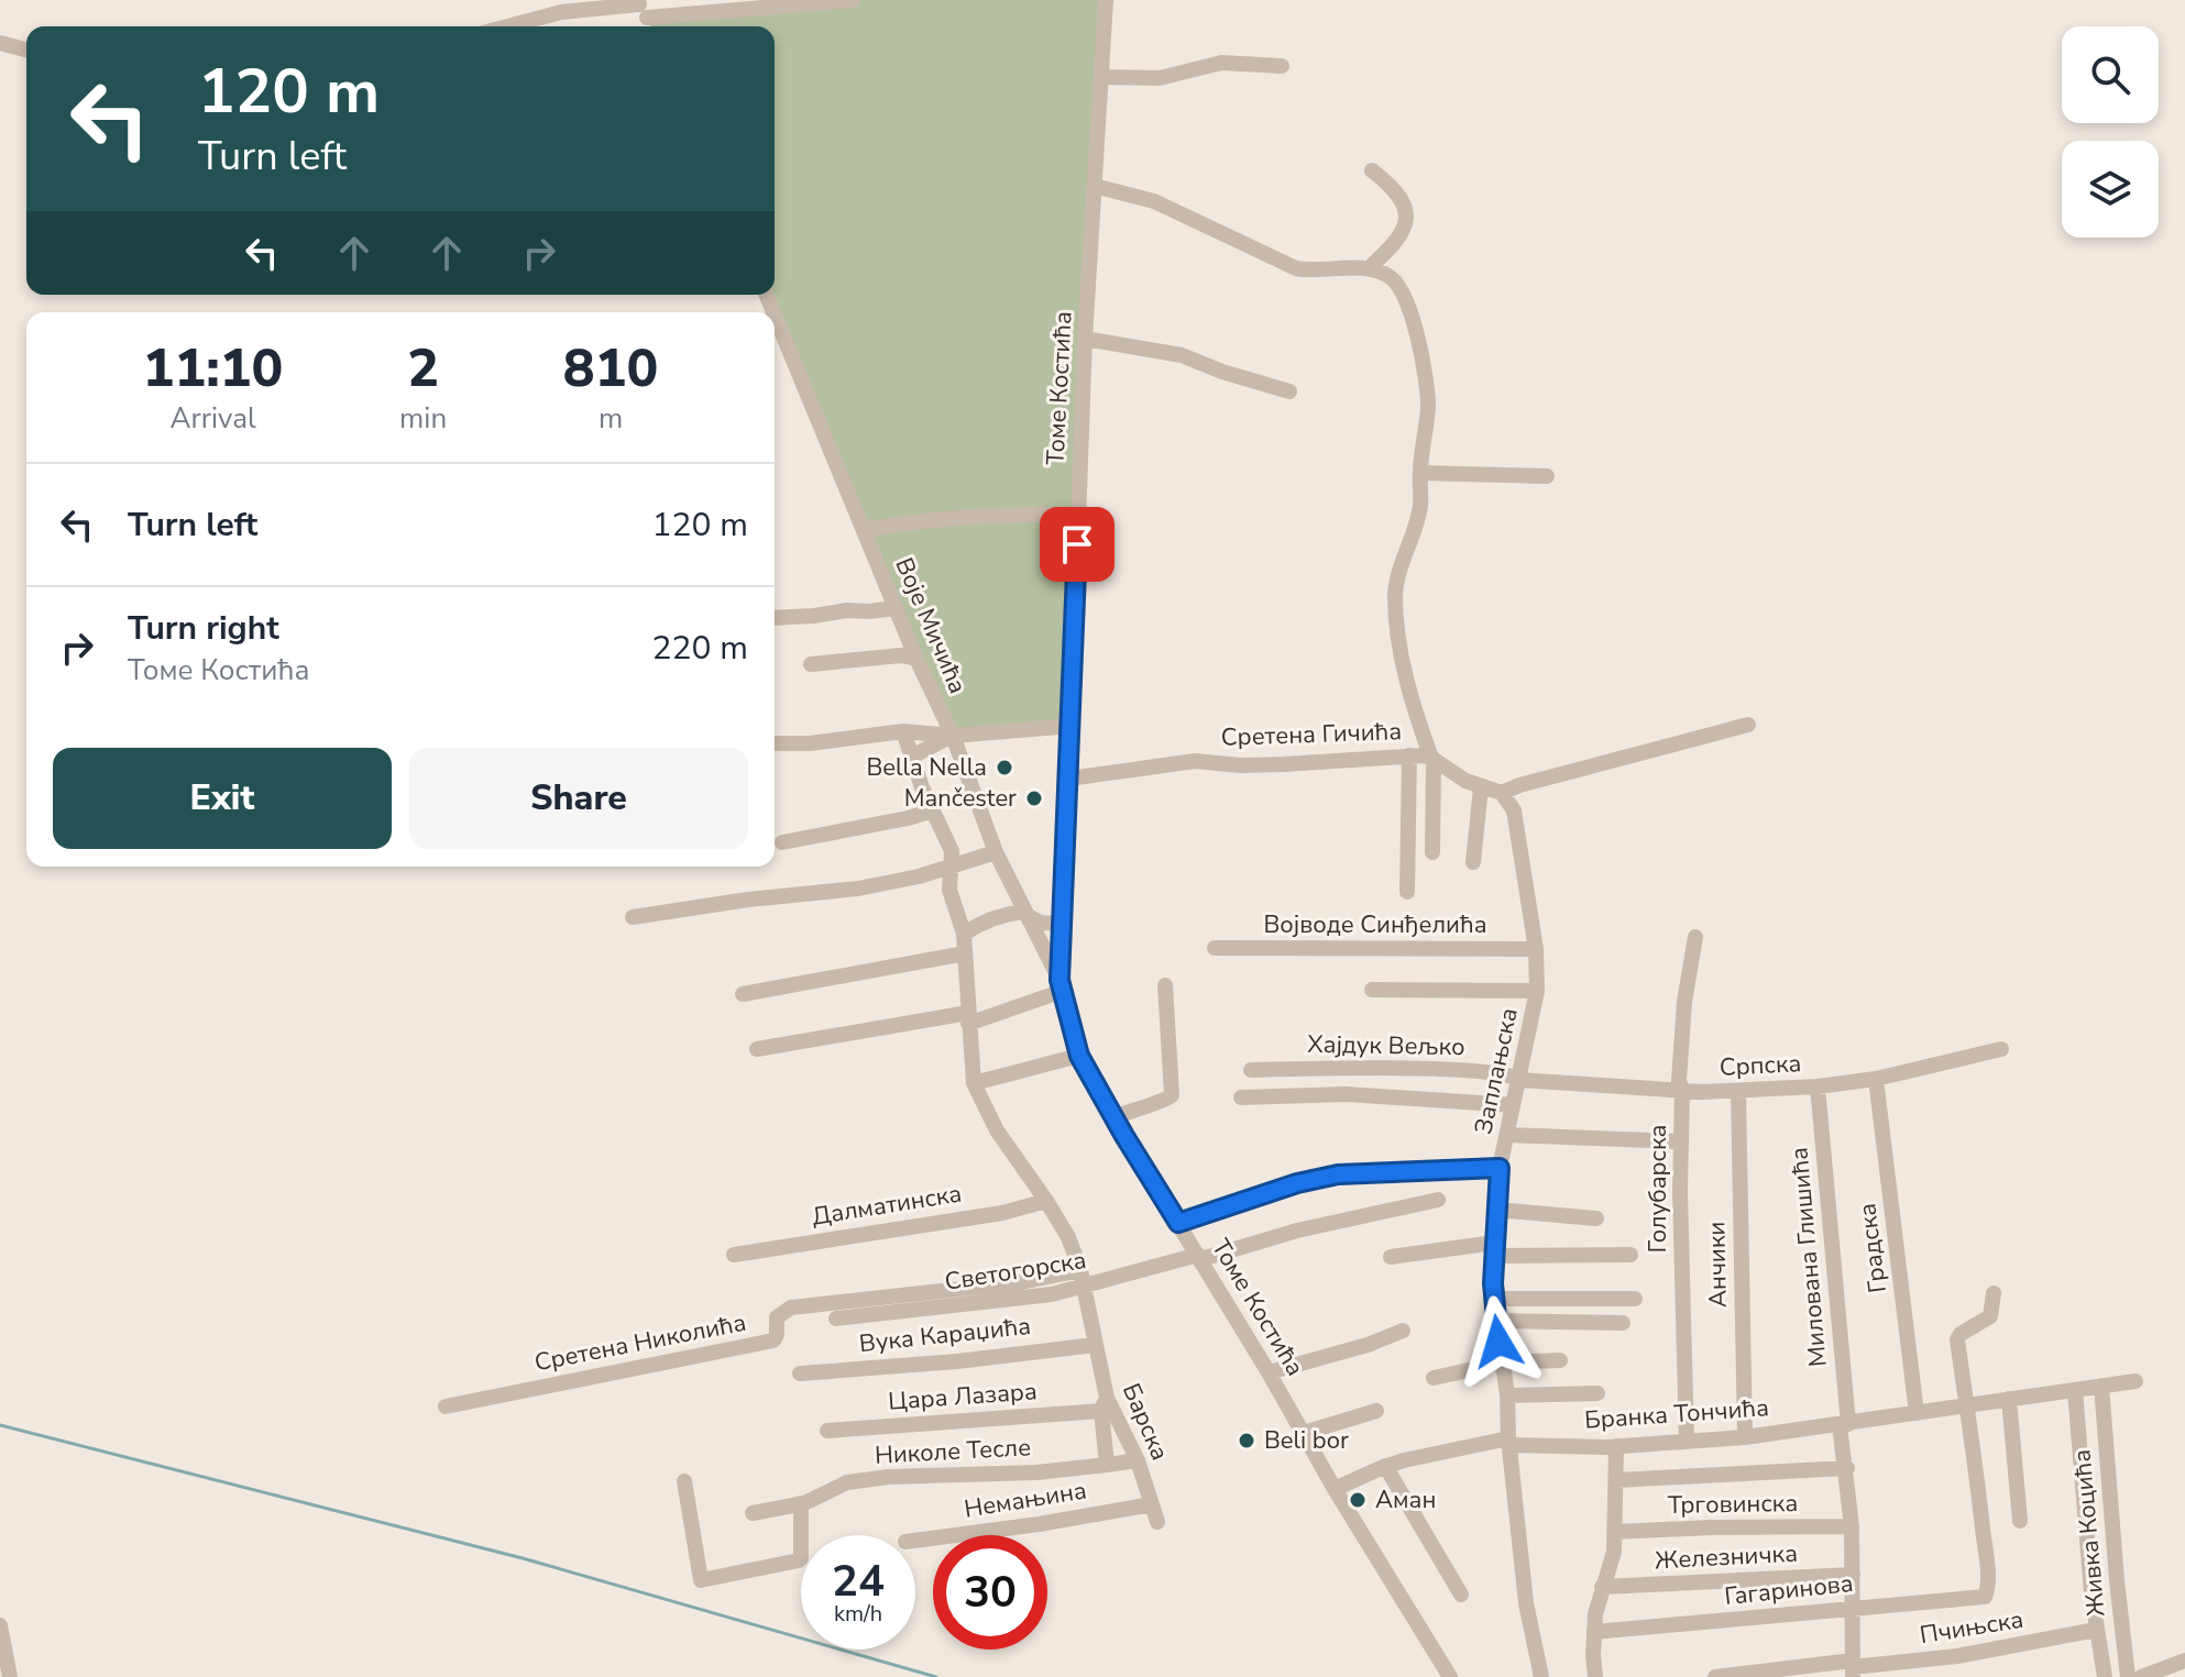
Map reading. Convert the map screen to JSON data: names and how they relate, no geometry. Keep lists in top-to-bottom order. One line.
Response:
{"streets":{"street":["Томе Костића","Воје Мичића","Сретена Гичића","Војводе Синђелића","Хајдук Вељко","Српска","Заплањска","Голубарска","Далматинска","Градска","Милована Глишића","Анчики","Светогорска","Вука Караџића","Сретена Николића","Цара Лазара","Бранка Тончића","Барска","Николе Тесле","Немањина","Трговинска","Живка Коцића","Железничка","Гагаринова","Пчињска"]},"crossings":[["Томе Костића","Воје Мичића"],["Томе Костића","Сретена Гичића"],["Томе Костића","Светогорска"],["Томе Костића","Бранка Тончића"],["Сретена Гичића","Заплањска"],["Војводе Синђелића","Заплањска"],["Хајдук Вељко","Српска"],["Хајдук Вељко","Заплањска"],["Српска","Заплањска"],["Српска","Голубарска"],["Српска","Градска"],["Српска","Милована Глишића"],["Српска","Анчики"],["Заплањска","Бранка Тончића"],["Голубарска","Бранка Тончића"],["Градска","Бранка Тончића"],["Милована Глишића","Бранка Тончића"],["Милована Глишића","Трговинска"],["Милована Глишића","Железничка"],["Милована Глишића","Гагаринова"],["Милована Глишића","Пчињска"],["Анчики","Бранка Тончића"],["Светогорска","Барска"],["Вука Караџића","Барска"],["Цара Лазара","Барска"],["Бранка Тончића","Живка Коцића"],["Бранка Тончића","Гагаринова"],["Барска","Николе Тесле"],["Барска","Немањина"]],"places":["Bella Nella","Mančester","Beli bor","Аман"],"page":{"turn":["120 m","Turn left"],"eta":["11:10","Arrival","2","min","810","m"],"list":[{"name":"Turn left","value":"120 m"},{"name":"Turn right","note":"Томе Костића","value":"220 m"}],"buttons":["Exit","Share"],"speed":"24 km/h","limit":"30"}}
